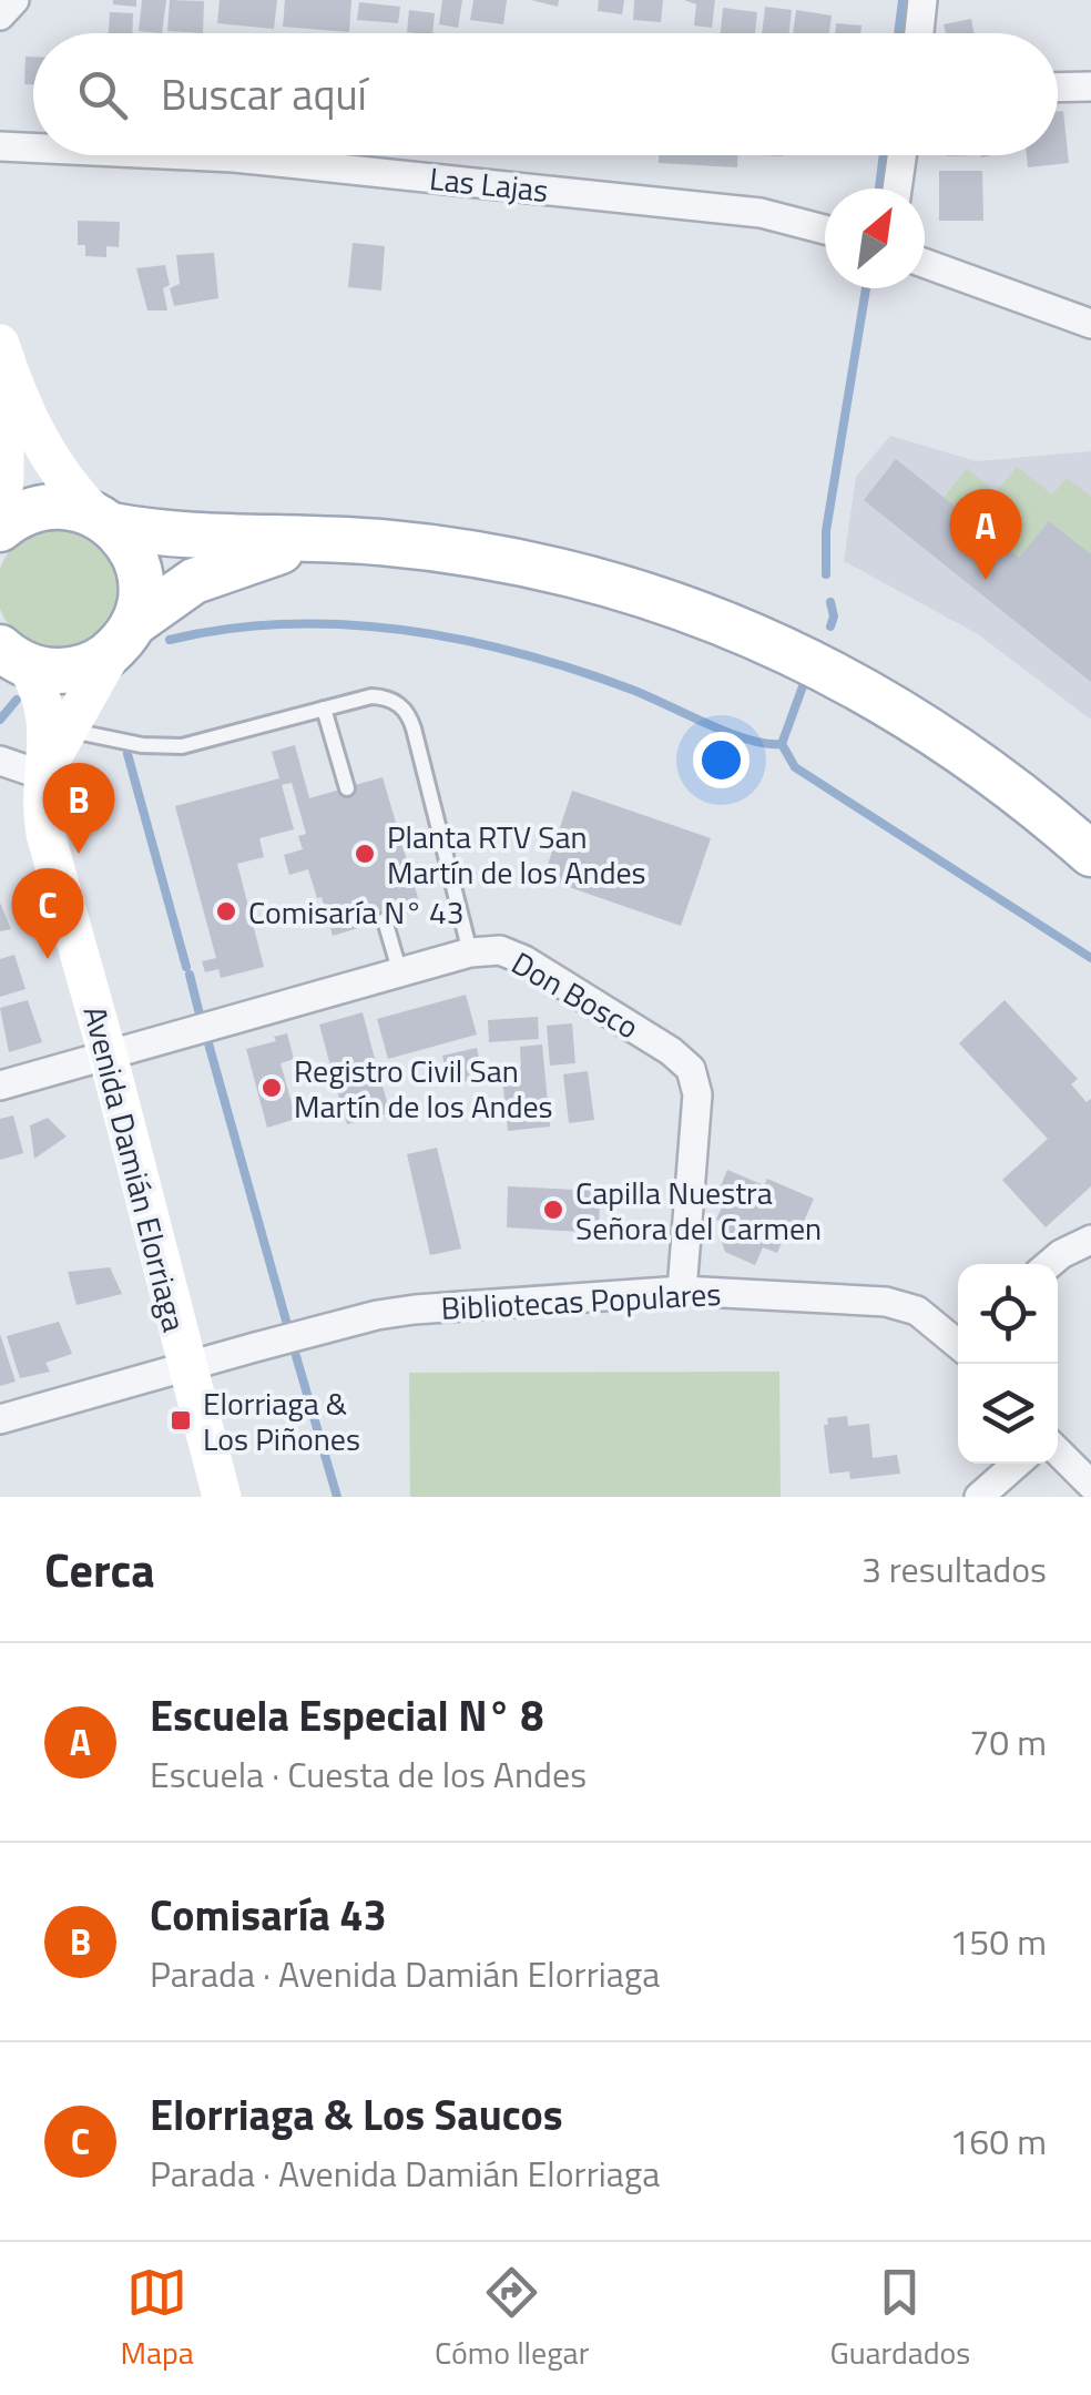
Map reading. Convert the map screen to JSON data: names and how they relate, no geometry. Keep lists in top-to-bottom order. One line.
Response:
{"streets":{"street":["Las Lajas","Don Bosco","Avenida Damián Elorriaga","Bibliotecas Populares"]},"crossings":[["Don Bosco","Avenida Damián Elorriaga"],["Don Bosco","Bibliotecas Populares"],["Avenida Damián Elorriaga","Bibliotecas Populares"]],"places":{"other":["Planta RTV San Martín de los Andes","Comisaría N° 43","Registro Civil San Martín de los Andes","Capilla Nuestra Señora del Carmen"],"transit":["Elorriaga & Los Piñones"]},"north":"top right","page":{"search":"Buscar aquí","pins":["A","B","C"],"heading":["Cerca","3 resultados"],"list":[{"mark":"A","name":"Escuela Especial N° 8","note":"Escuela · Cuesta de los Andes","value":"70 m"},{"mark":"B","name":"Comisaría 43","note":"Parada · Avenida Damián Elorriaga","value":"150 m"},{"mark":"C","name":"Elorriaga & Los Saucos","note":"Parada · Avenida Damián Elorriaga","value":"160 m"}],"nav":["Mapa","Cómo llegar","Guardados"]}}
